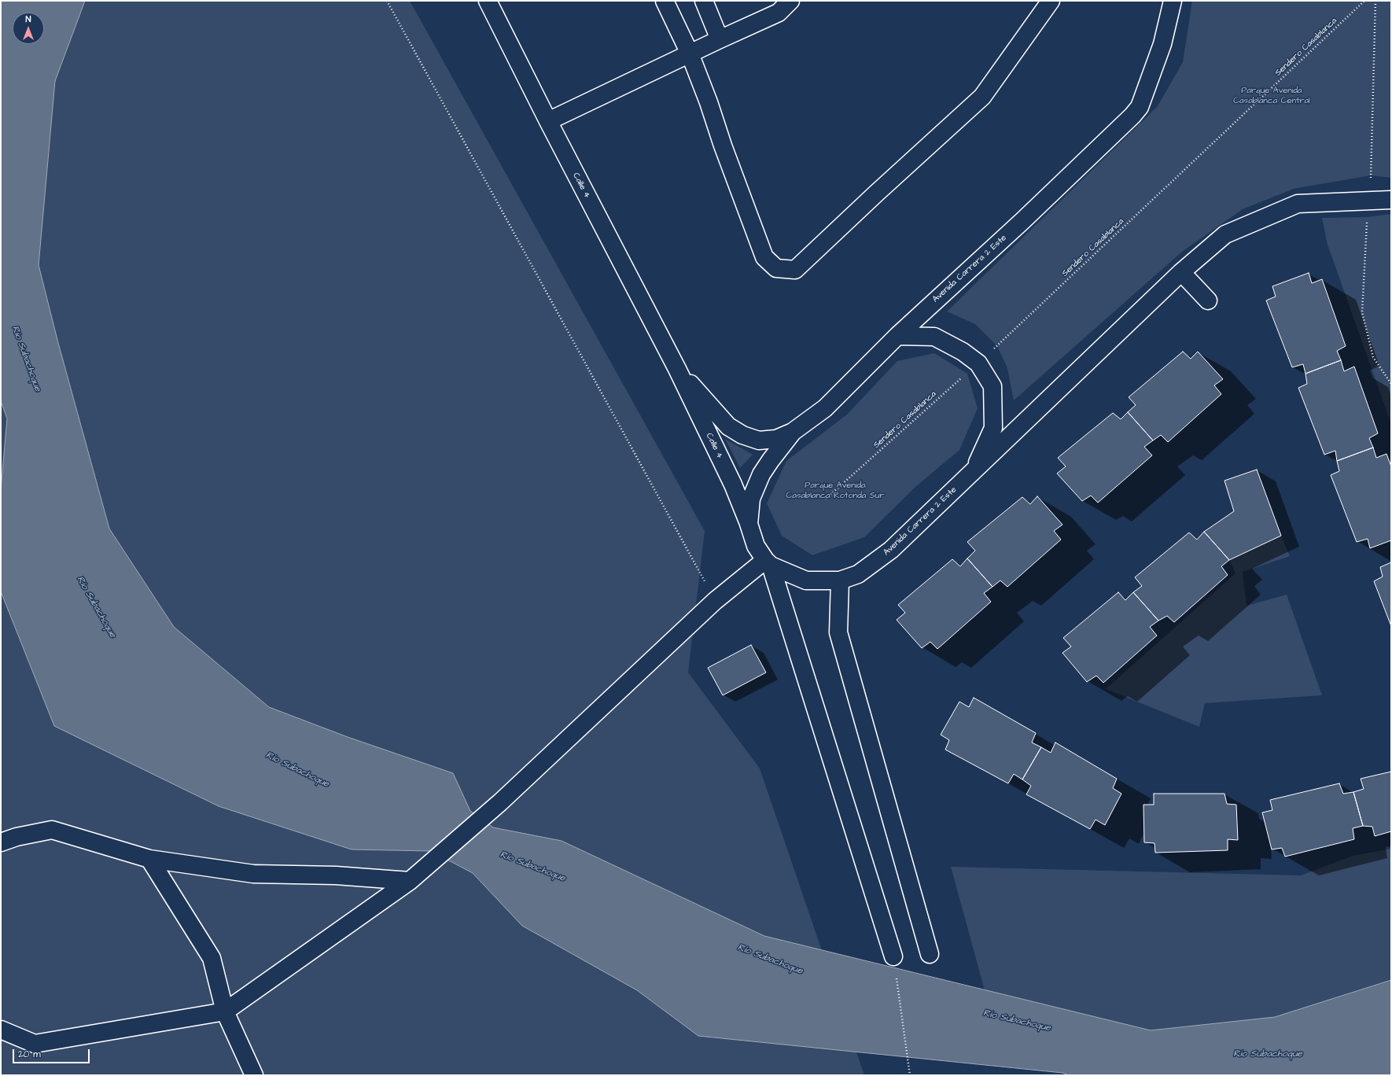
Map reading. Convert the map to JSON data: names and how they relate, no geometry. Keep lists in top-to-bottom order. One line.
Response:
{"streets":{"street":["Calle 4","Avenida Carrera 2 Este"],"path":["Sendero Casablanca"]},"crossings":[["Calle 4","Avenida Carrera 2 Este"]],"water":["Río Subachoque"],"parks":["Parque Avenida Casablanca Central","Parque Avenida Casablanca Rotonda Sur"],"scale_bar":"20 m","north":"top"}
